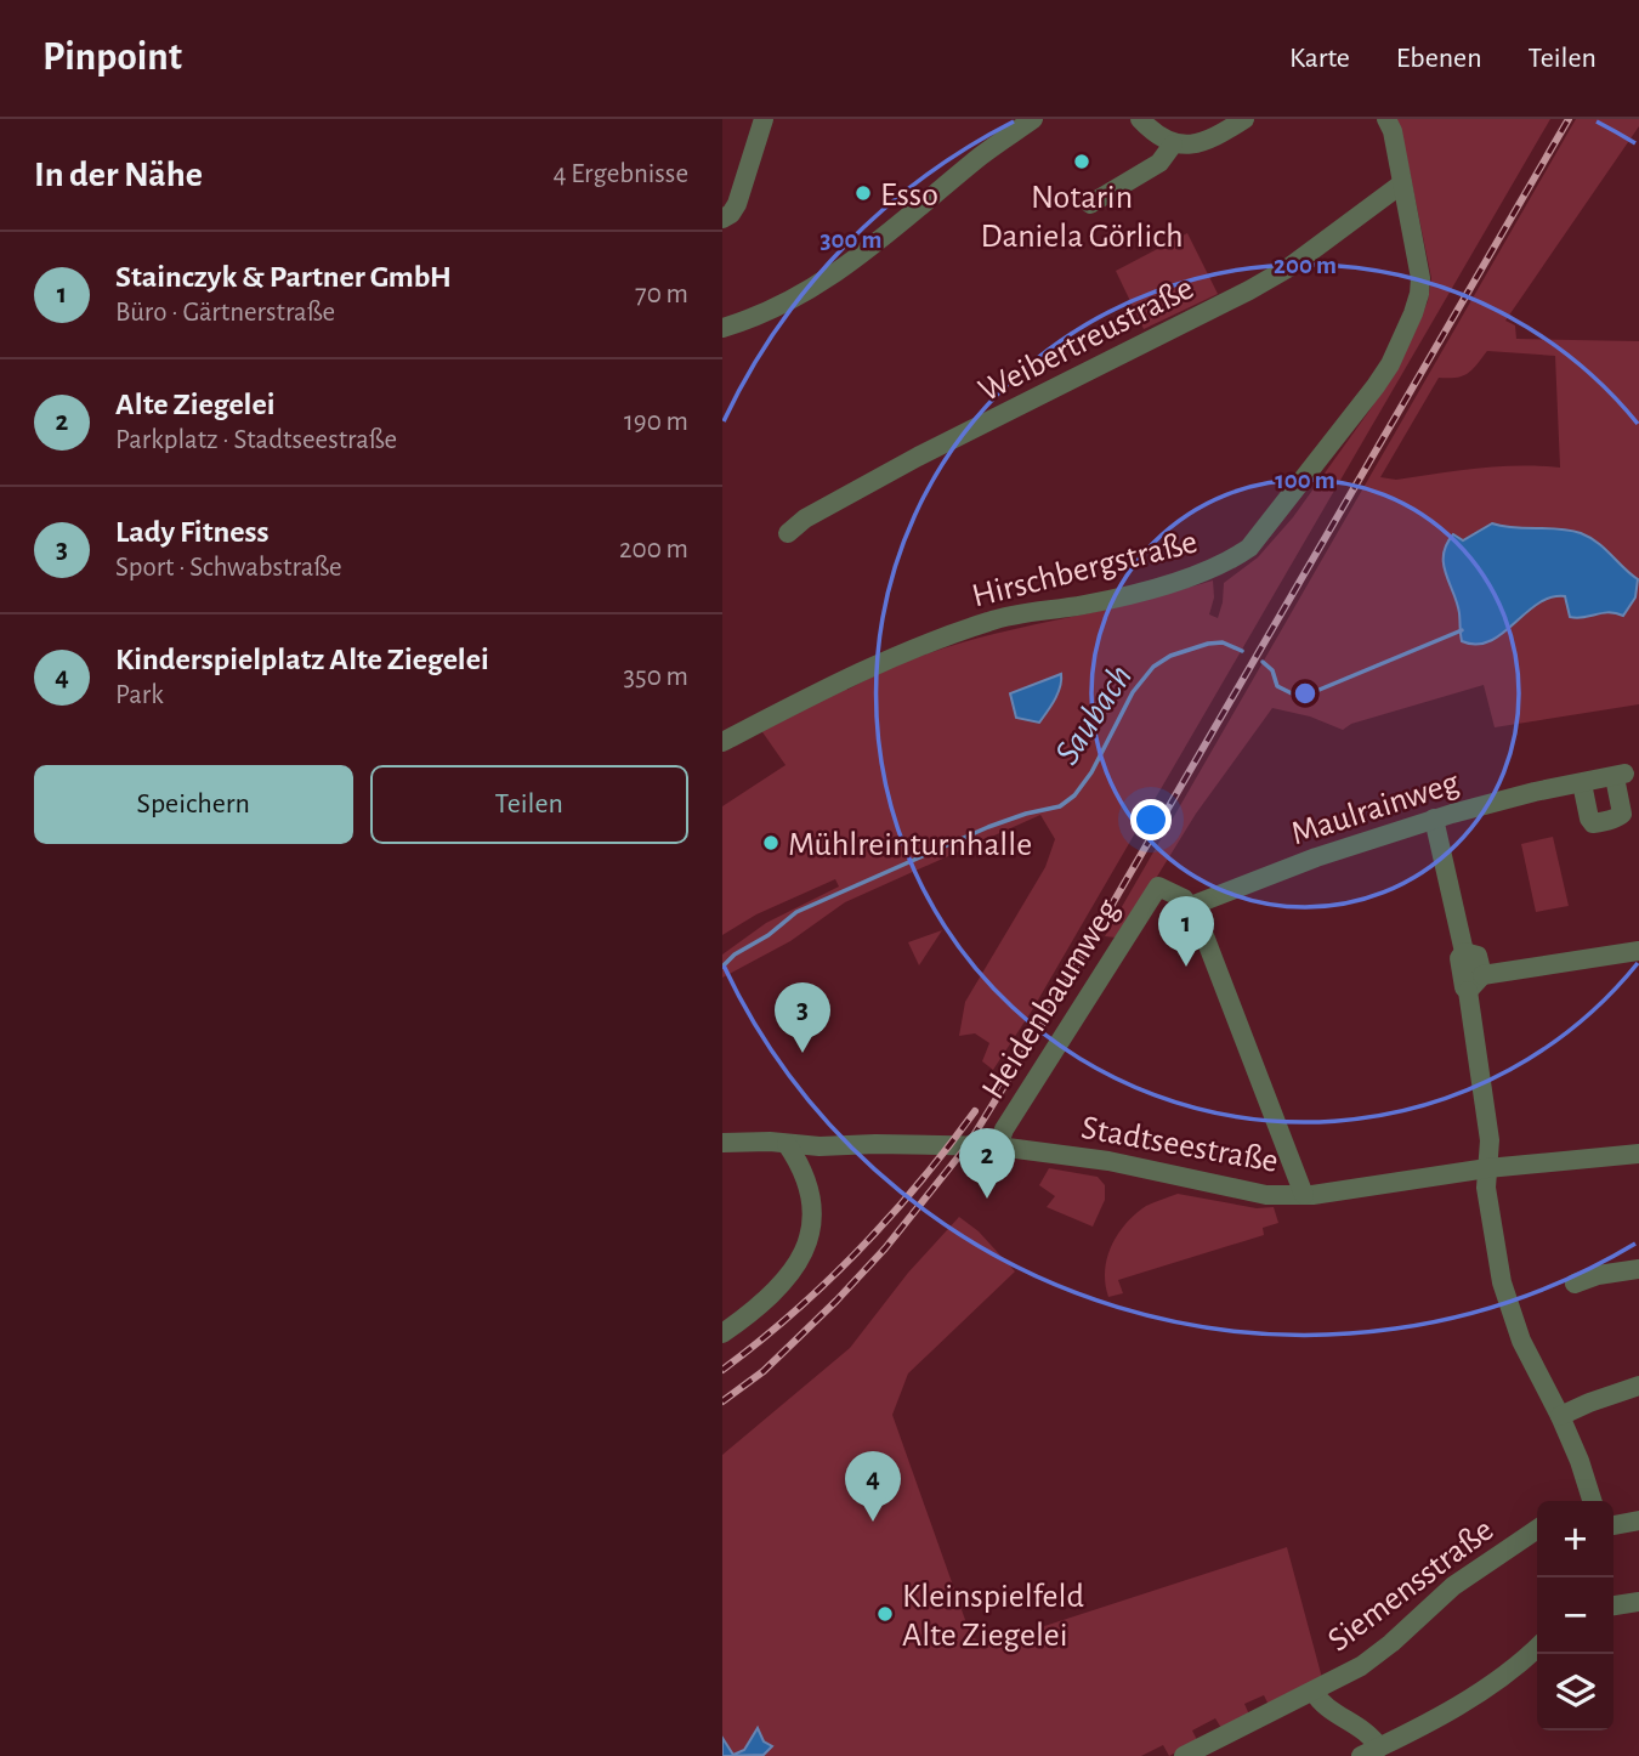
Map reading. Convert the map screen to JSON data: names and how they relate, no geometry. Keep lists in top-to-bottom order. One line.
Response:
{"streets":{"street":["Weibertreustraße","Hirschbergstraße","Maulrainweg","Heidenbaumweg","Stadtseestraße","Siemensstraße"]},"crossings":[["Weibertreustraße","Hirschbergstraße"],["Maulrainweg","Heidenbaumweg"],["Heidenbaumweg","Stadtseestraße"]],"water":["Saubach"],"places":["Notarin Daniela Görlich","Esso","Mühlreinturnhalle","Kleinspielfeld Alte Ziegelei"],"page":{"header":"Pinpoint","nav":["Karte","Ebenen","Teilen"],"heading":["In der Nähe","4 Ergebnisse"],"list":[{"mark":"1","name":"Stainczyk & Partner GmbH","note":"Büro · Gärtnerstraße","value":"70 m"},{"mark":"2","name":"Alte Ziegelei","note":"Parkplatz · Stadtseestraße","value":"190 m"},{"mark":"3","name":"Lady Fitness","note":"Sport · Schwabstraße","value":"200 m"},{"mark":"4","name":"Kinderspielplatz Alte Ziegelei","note":"Park","value":"350 m"}],"buttons":["Speichern","Teilen"],"pins":["1","3","2","4"],"map_buttons":["+","−"]},"rings":["300 m","200 m","100 m"]}
